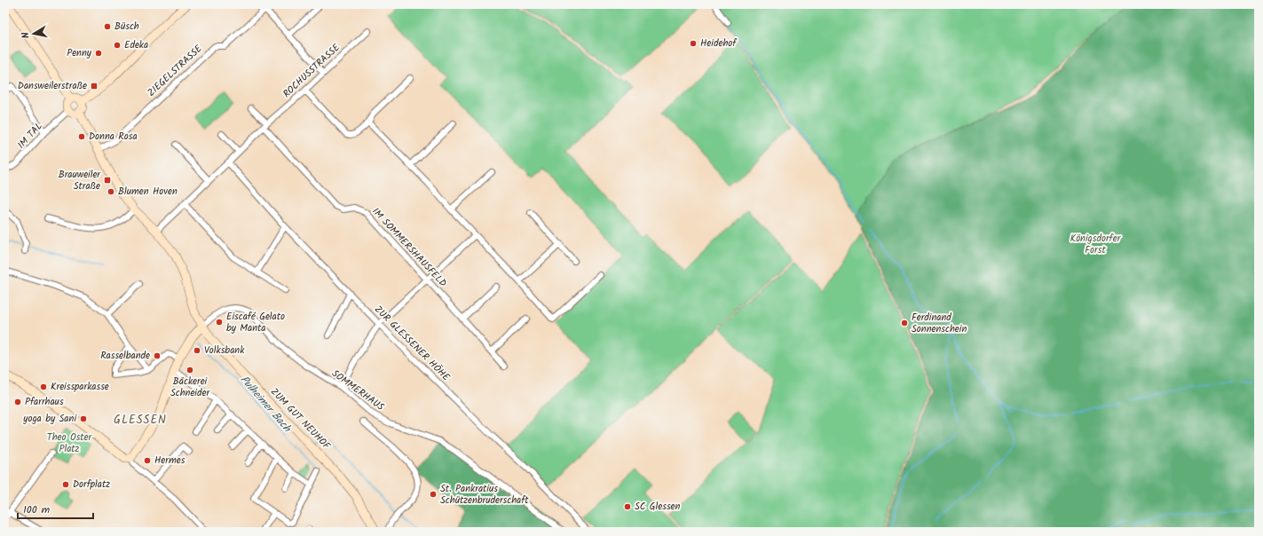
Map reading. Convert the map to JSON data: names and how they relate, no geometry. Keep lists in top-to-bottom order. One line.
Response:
{"streets":{"main road":["ZUM GUT NEUHOF"],"street":["ZIEGELSTRASSE","ROCHUSSTRASSE","IM TAL","IM SOMMERSHAUSFELD","ZUR GLESSENER HÖHE","SOMMERHAUS"]},"crossings":[["ZIEGELSTRASSE","ZUM GUT NEUHOF"],["ROCHUSSTRASSE","IM SOMMERSHAUSFELD"],["ROCHUSSTRASSE","ZUR GLESSENER HÖHE"],["ROCHUSSTRASSE","ZUM GUT NEUHOF"],["IM TAL","ZUM GUT NEUHOF"],["SOMMERHAUS","ZUM GUT NEUHOF"]],"districts":["GLESSEN"],"water":["Pulheimer Bach"],"parks":["Königsdorfer Forst","Theo Oster Platz"],"places":{"other":["Büsch","Heidehof","Edeka","Penny","Donna Rosa","Blumen Hoven","Eiscafé Gelato by Manta","Ferdinand Sonnenschein","Volksbank","Rasselbande","Bäckerei Schneider","Kreissparkasse","Pfarrhaus","yoga by Sani","Hermes","Dorfplatz","St. Pankratius Schützenbruderschaft","SC Glessen"],"transit":["Dansweilerstraße","Brauweiler Straße"]},"scale_bar":"100 m","north":"left"}
